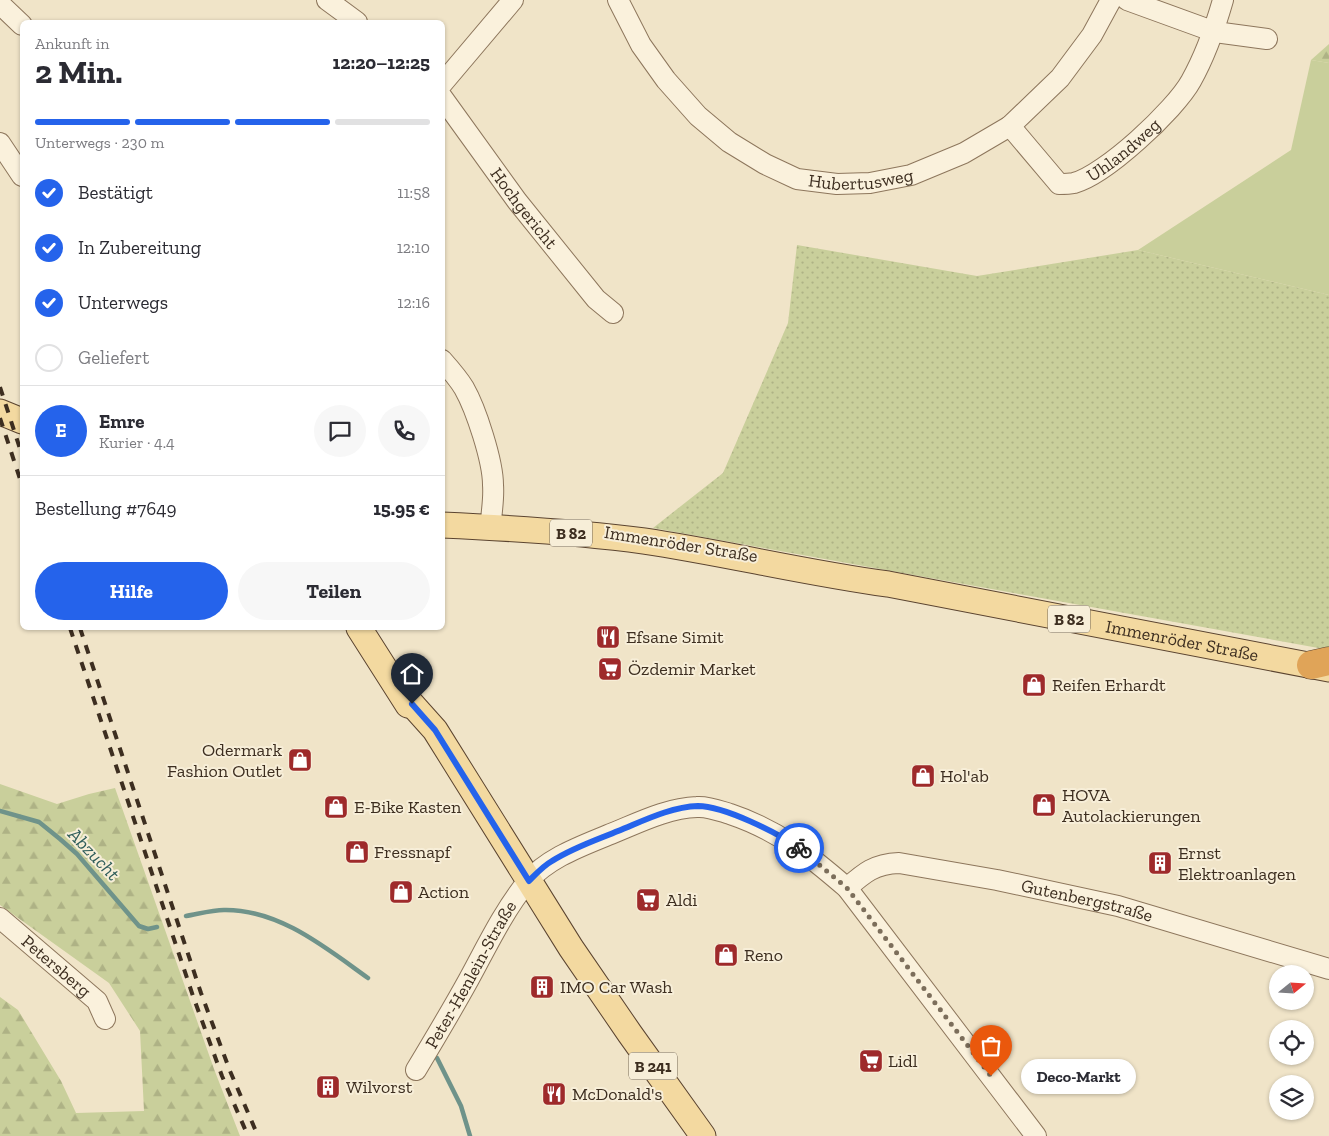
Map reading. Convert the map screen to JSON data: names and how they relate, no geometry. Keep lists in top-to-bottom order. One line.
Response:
{"streets":{"main road":["B 82","Immenröder Straße","B 241"],"street":["Uhlandweg","Hubertusweg","Hochgericht","Gutenbergstraße","Petersberg","Peter-Henlein-Straße"]},"crossings":[["Uhlandweg","Hubertusweg"],["Gutenbergstraße","Peter-Henlein-Straße"],["Peter-Henlein-Straße","B 241"]],"water":["Abzucht"],"places":{"restaurant":["Efsane Simit","McDonald's"],"supermarket":["Özdemir Market","Aldi","Lidl"],"shop":["Reifen Erhardt","Odermark Fashion Outlet","Hol'ab","HOVA Autolackierungen","E-Bike Kasten","Fressnapf","Action","Reno"],"building":["Ernst Elektroanlagen","IMO Car Wash","Wilvorst"],"other":["Deco-Markt"]},"north":"right","page":{"heading":["2 Min.","Ankunft in","12:20–12:25"],"panel":["Emre","Kurier · 4.4","Bestellung #7649","15.95 €"],"bar":"Unterwegs · 230 m","list":[["Bestätigt","11:58"],["In Zubereitung","12:10"],["Unterwegs","12:16"],"Geliefert"],"round":"E","buttons":["Hilfe","Teilen"],"bubble":"Deco-Markt"}}
